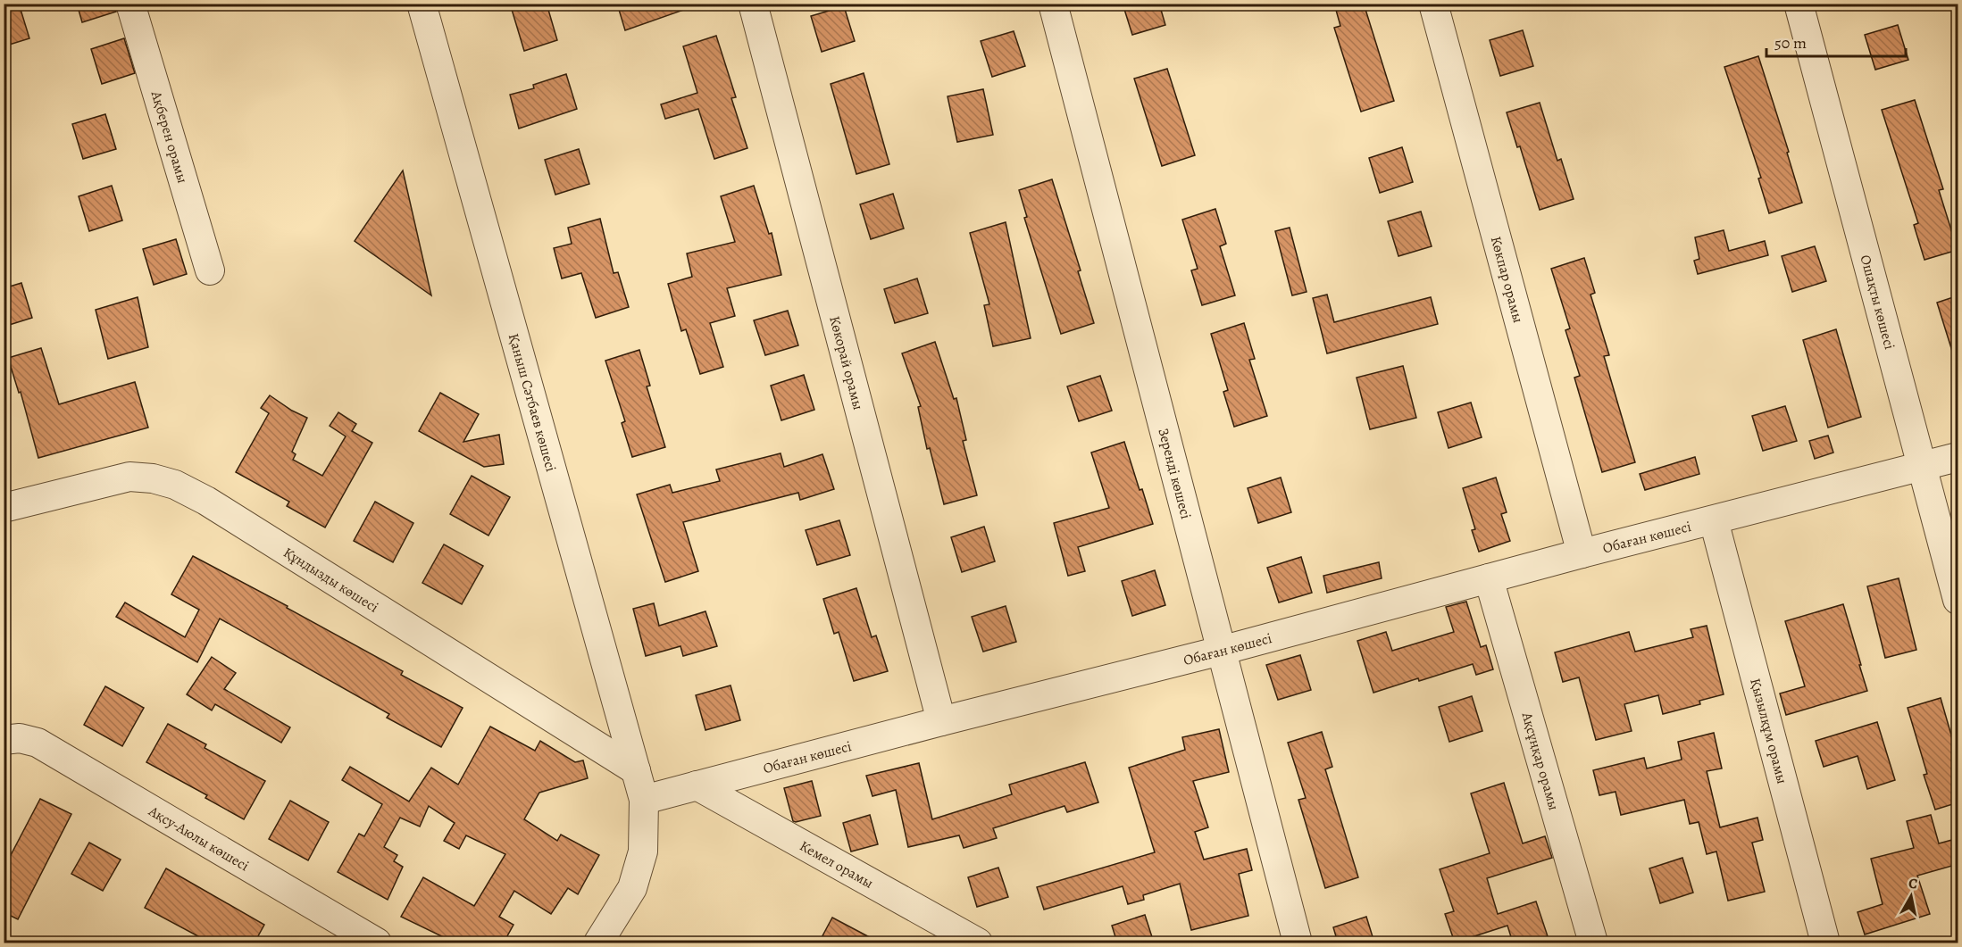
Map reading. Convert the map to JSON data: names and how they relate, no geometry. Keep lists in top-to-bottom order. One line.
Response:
{"streets":{"street":["Ақберен орамы","Көкпар орамы","Ошақты көшесі","Көкорай орамы","Қаныш Сәтбаев көшесі","Зеренді көшесі","Обаған көшесі","Құндызды көшесі","Қызылқұм орамы","Ақсұңқар орамы","Ақсу-Аюлы көшесі","Кемел орамы"]},"crossings":[["Көкпар орамы","Обаған көшесі"],["Ошақты көшесі","Обаған көшесі"],["Көкорай орамы","Обаған көшесі"],["Қаныш Сәтбаев көшесі","Обаған көшесі"],["Қаныш Сәтбаев көшесі","Құндызды көшесі"],["Зеренді көшесі","Обаған көшесі"],["Обаған көшесі","Қызылқұм орамы"],["Обаған көшесі","Ақсұңқар орамы"],["Обаған көшесі","Кемел орамы"]],"scale_bar":"50 m","north":"top"}
